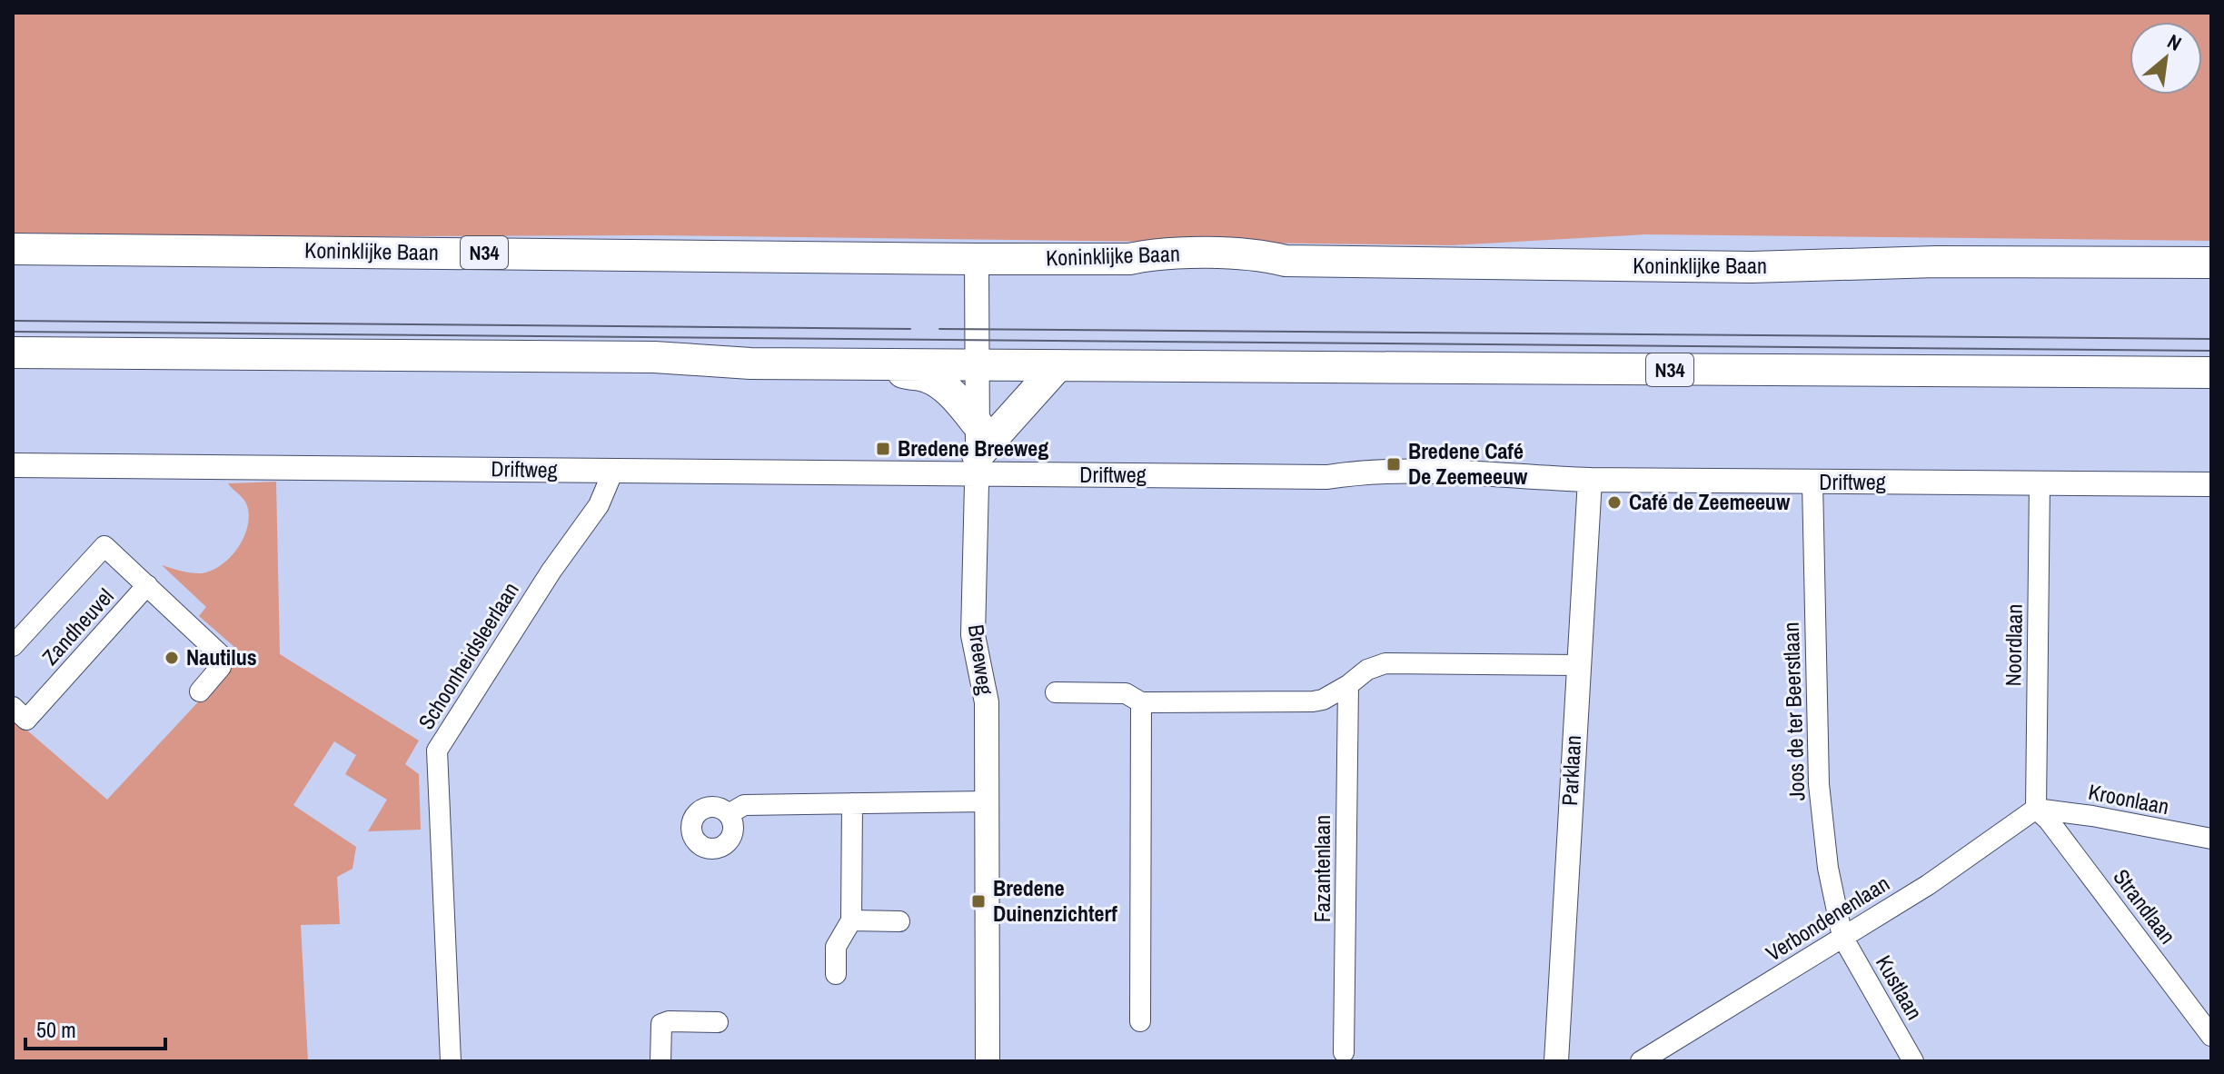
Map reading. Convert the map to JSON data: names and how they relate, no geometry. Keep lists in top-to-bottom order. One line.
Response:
{"streets":{"main road":["Koninklijke Baan","N34"],"street":["Driftweg","Zandheuvel","Noordlaan","Schoonheidsleerlaan","Breeweg","Joos de ter Beerstlaan","Parklaan","Kroonlaan","Fazantenlaan","Strandlaan","Verbondenenlaan","Kustlaan"]},"crossings":[["Koninklijke Baan","Breeweg"],["N34","Breeweg"],["Driftweg","Noordlaan"],["Driftweg","Schoonheidsleerlaan"],["Driftweg","Breeweg"],["Driftweg","Joos de ter Beerstlaan"],["Driftweg","Parklaan"],["Noordlaan","Kroonlaan"],["Noordlaan","Strandlaan"],["Noordlaan","Verbondenenlaan"],["Joos de ter Beerstlaan","Verbondenenlaan"],["Joos de ter Beerstlaan","Kustlaan"],["Kroonlaan","Strandlaan"],["Kroonlaan","Verbondenenlaan"],["Strandlaan","Verbondenenlaan"],["Verbondenenlaan","Kustlaan"]],"places":{"transit":["Bredene Breeweg","Bredene Café De Zeemeeuw","Bredene Duinenzichterf"],"other":["Café de Zeemeeuw","Nautilus"]},"scale_bar":"50 m","north":"top right"}
